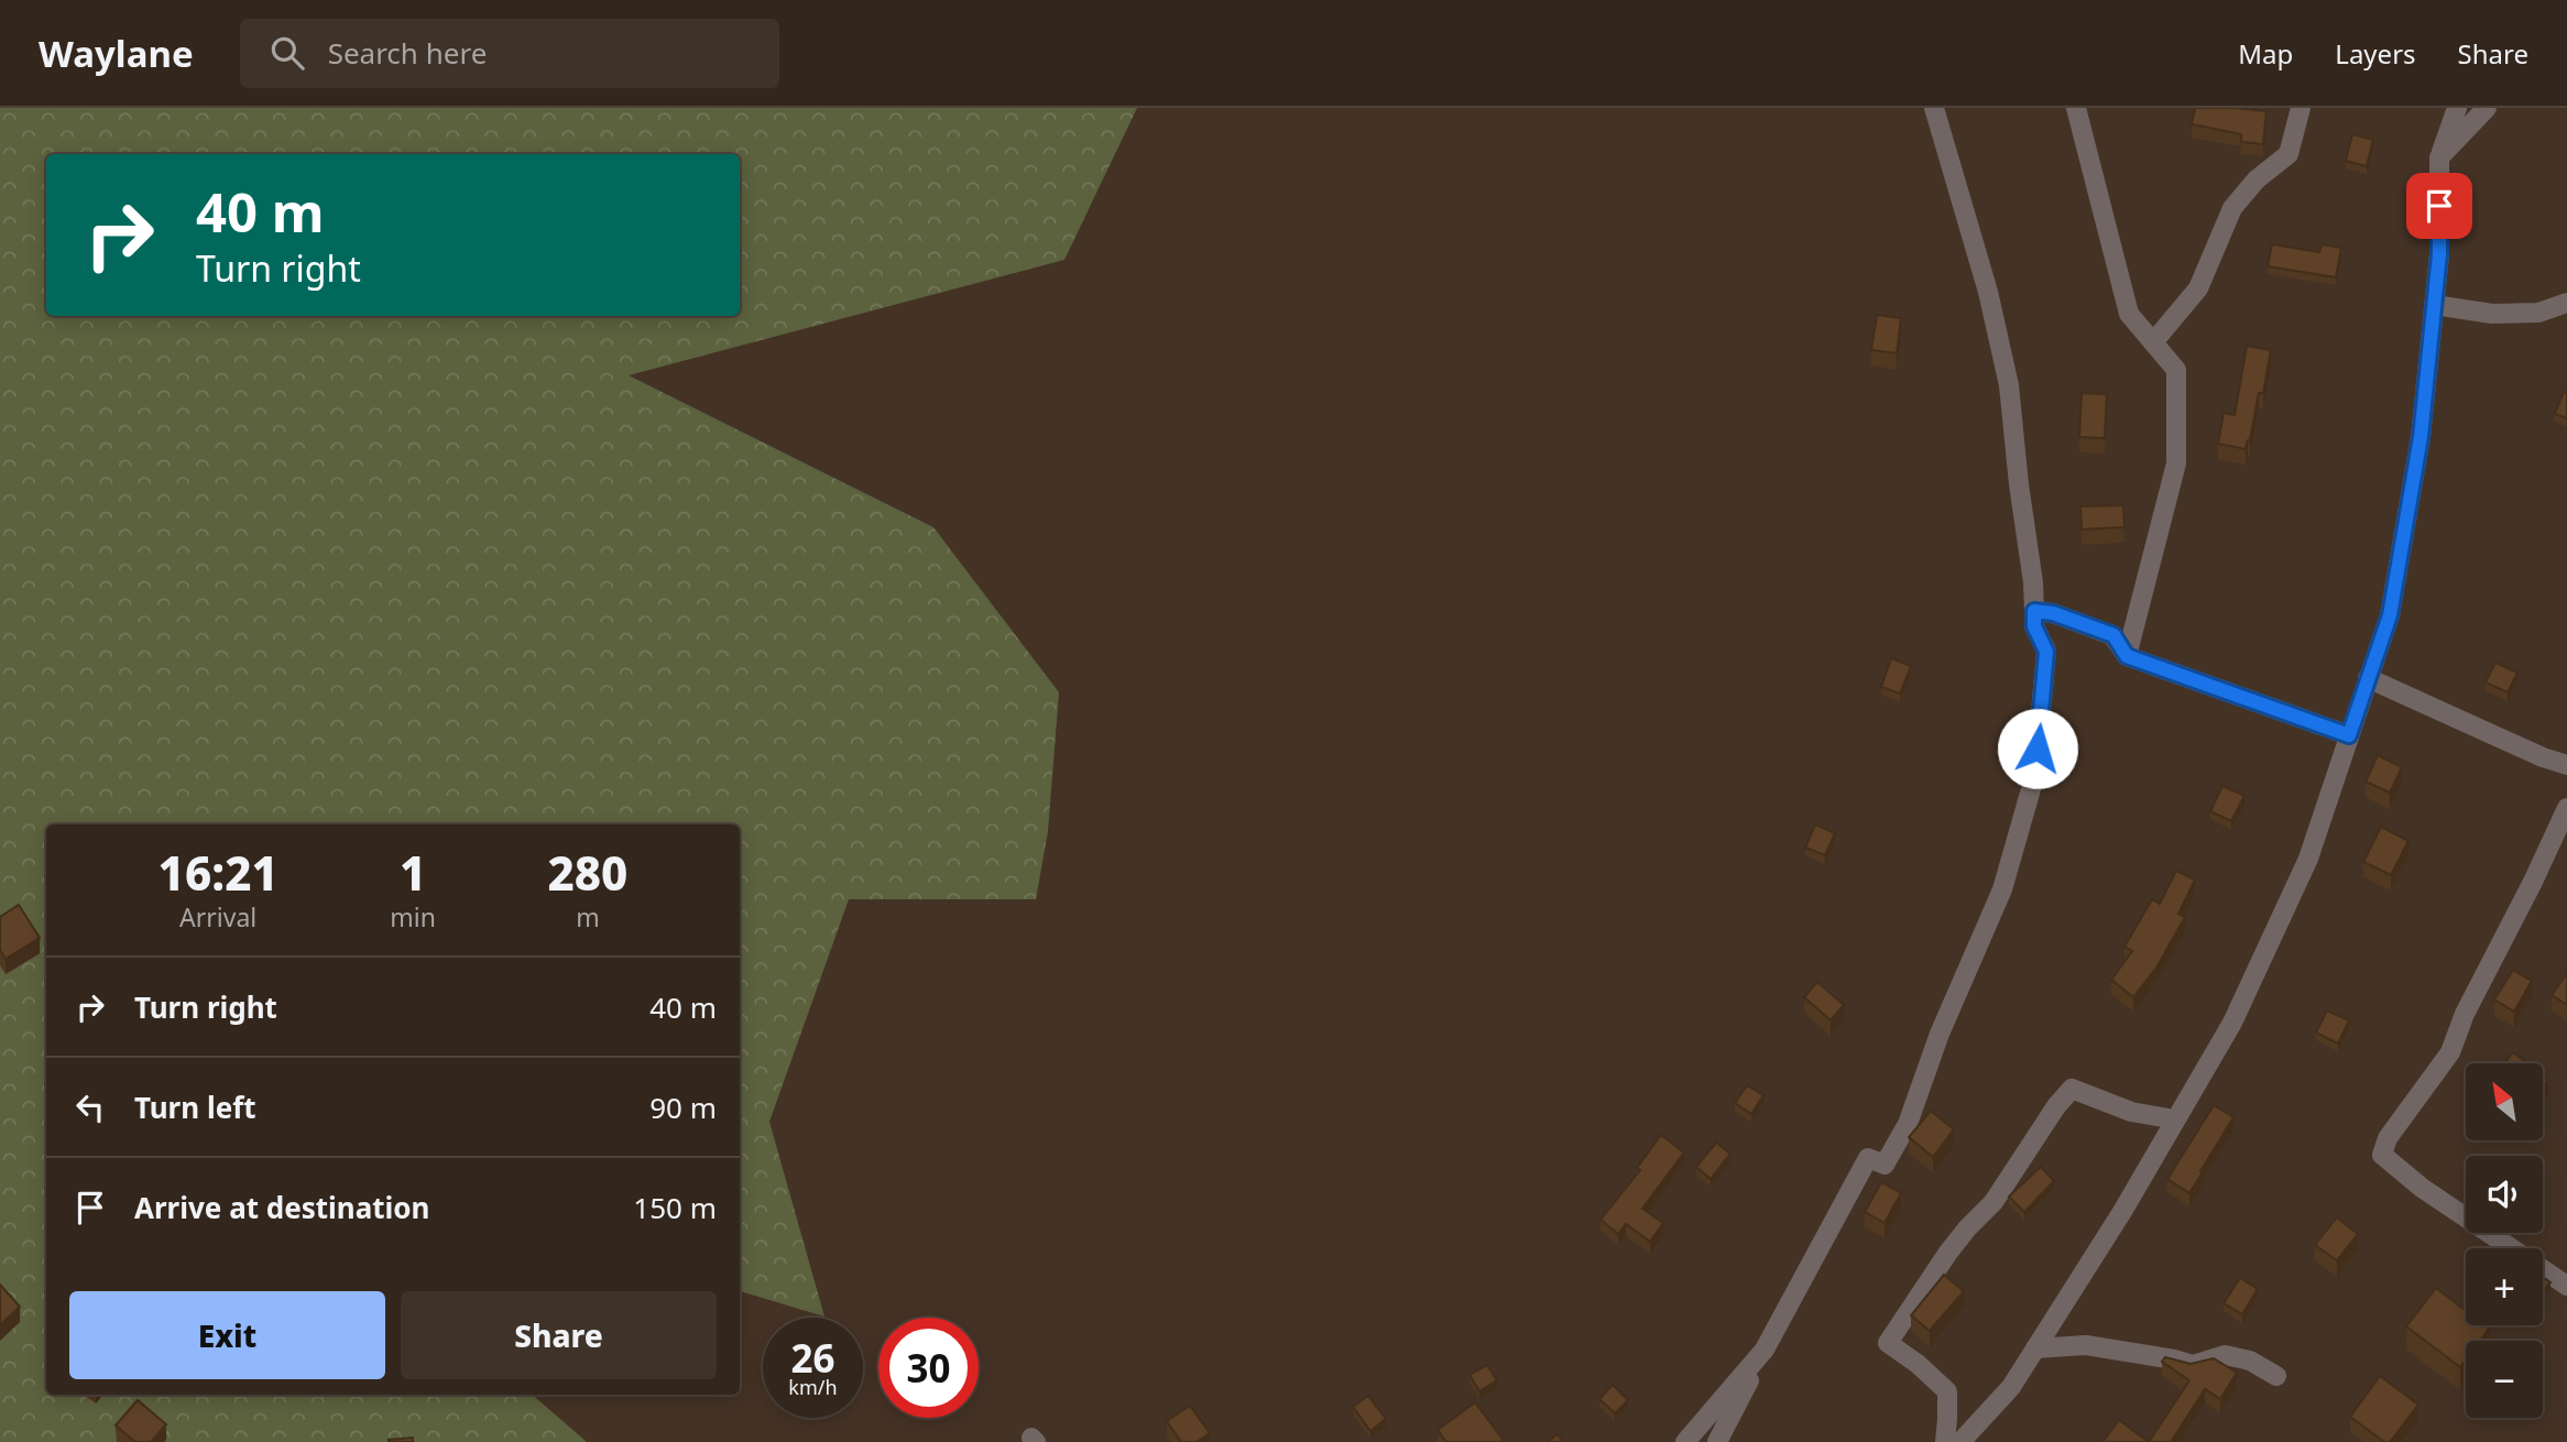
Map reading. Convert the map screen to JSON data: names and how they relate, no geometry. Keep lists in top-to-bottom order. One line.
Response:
{"north":"top left","page":{"header":"Waylane","search":"Search here","nav":["Map","Layers","Share"],"turn":["40 m","Turn right"],"eta":["16:21","Arrival","1","min","280","m"],"list":[{"name":"Turn right","value":"40 m"},{"name":"Turn left","value":"90 m"},{"name":"Arrive at destination","value":"150 m"}],"map_buttons":["+","−"],"buttons":["Exit","Share"],"speed":"26 km/h","limit":"30"}}
